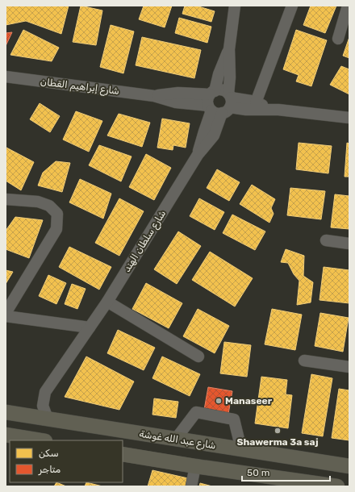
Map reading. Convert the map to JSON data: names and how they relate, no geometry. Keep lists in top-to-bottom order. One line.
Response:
{"streets":{"main road":["شارع عبد الله غوشة"],"street":["شارع إبراهيم القطان","شارع سلطان الهند"]},"crossings":[["شارع إبراهيم القطان","شارع سلطان الهند"],["شارع سلطان الهند","شارع عبد الله غوشة"]],"places":["Manaseer","Shawerma 3a saj"],"legend":["سكن","متاجر"],"scale_bar":"50 m"}
